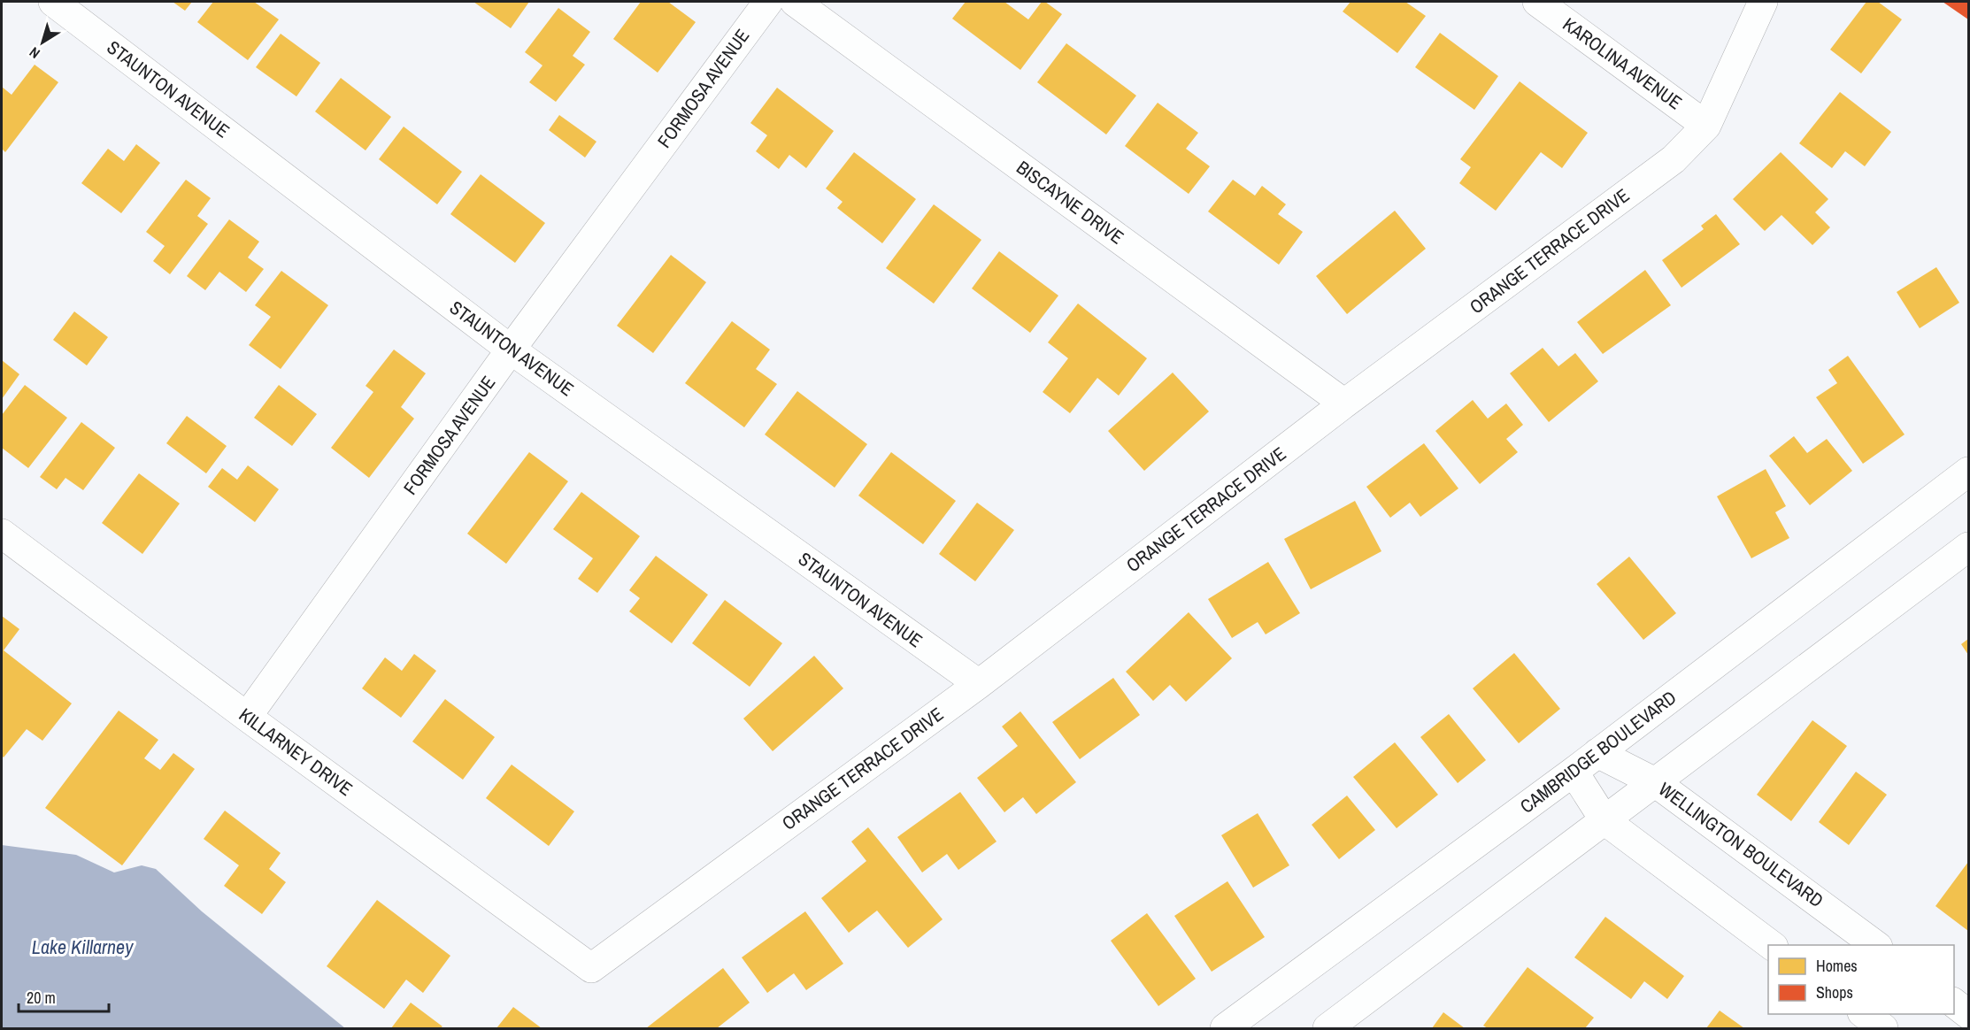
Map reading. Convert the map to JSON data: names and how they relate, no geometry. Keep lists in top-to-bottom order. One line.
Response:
{"streets":{"street":["KAROLINA AVENUE","FORMOSA AVENUE","STAUNTON AVENUE","BISCAYNE DRIVE","ORANGE TERRACE DRIVE","KILLARNEY DRIVE","CAMBRIDGE BOULEVARD","WELLINGTON BOULEVARD"]},"crossings":[["KAROLINA AVENUE","ORANGE TERRACE DRIVE"],["FORMOSA AVENUE","STAUNTON AVENUE"],["FORMOSA AVENUE","KILLARNEY DRIVE"],["STAUNTON AVENUE","ORANGE TERRACE DRIVE"],["BISCAYNE DRIVE","ORANGE TERRACE DRIVE"],["ORANGE TERRACE DRIVE","KILLARNEY DRIVE"],["CAMBRIDGE BOULEVARD","WELLINGTON BOULEVARD"]],"water":["Lake Killarney"],"legend":["Homes","Shops"],"scale_bar":"20 m","north":"bottom left"}
